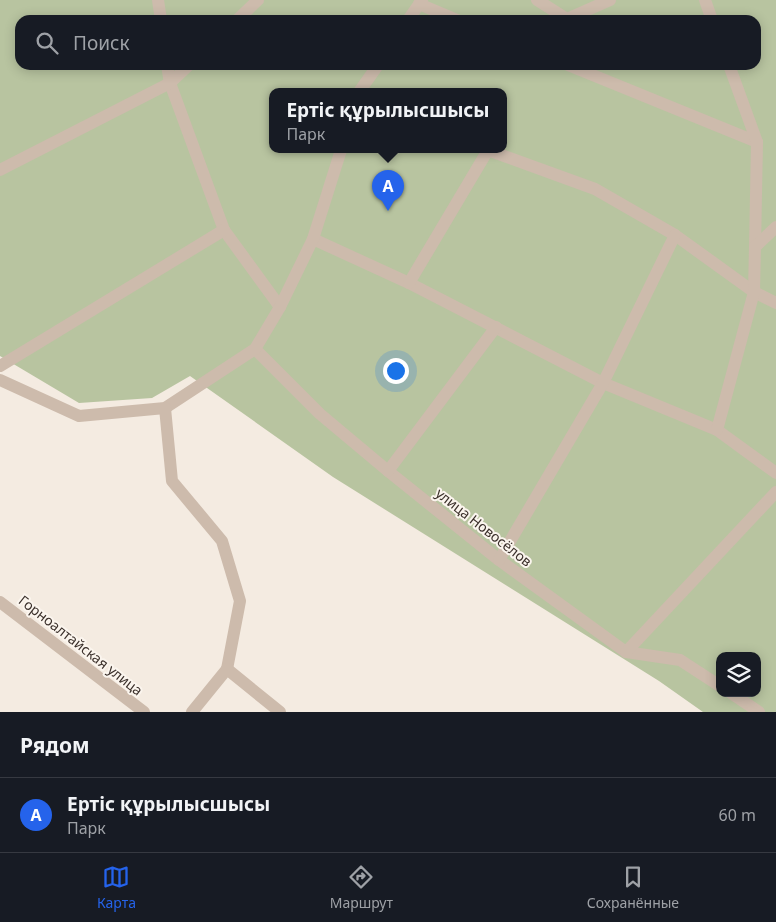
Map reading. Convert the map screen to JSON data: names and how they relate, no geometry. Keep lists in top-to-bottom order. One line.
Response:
{"streets":{"street":["улица Новосёлов","Горноалтайская улица"]},"page":{"search":"Поиск","popup":["Ертіс құрылысшысы","Парк"],"pins":"A","heading":"Рядом","list":[{"mark":"A","name":"Ертіс құрылысшысы","note":"Парк","value":"60 m"}],"nav":["Карта","Маршрут","Сохранённые"]}}
